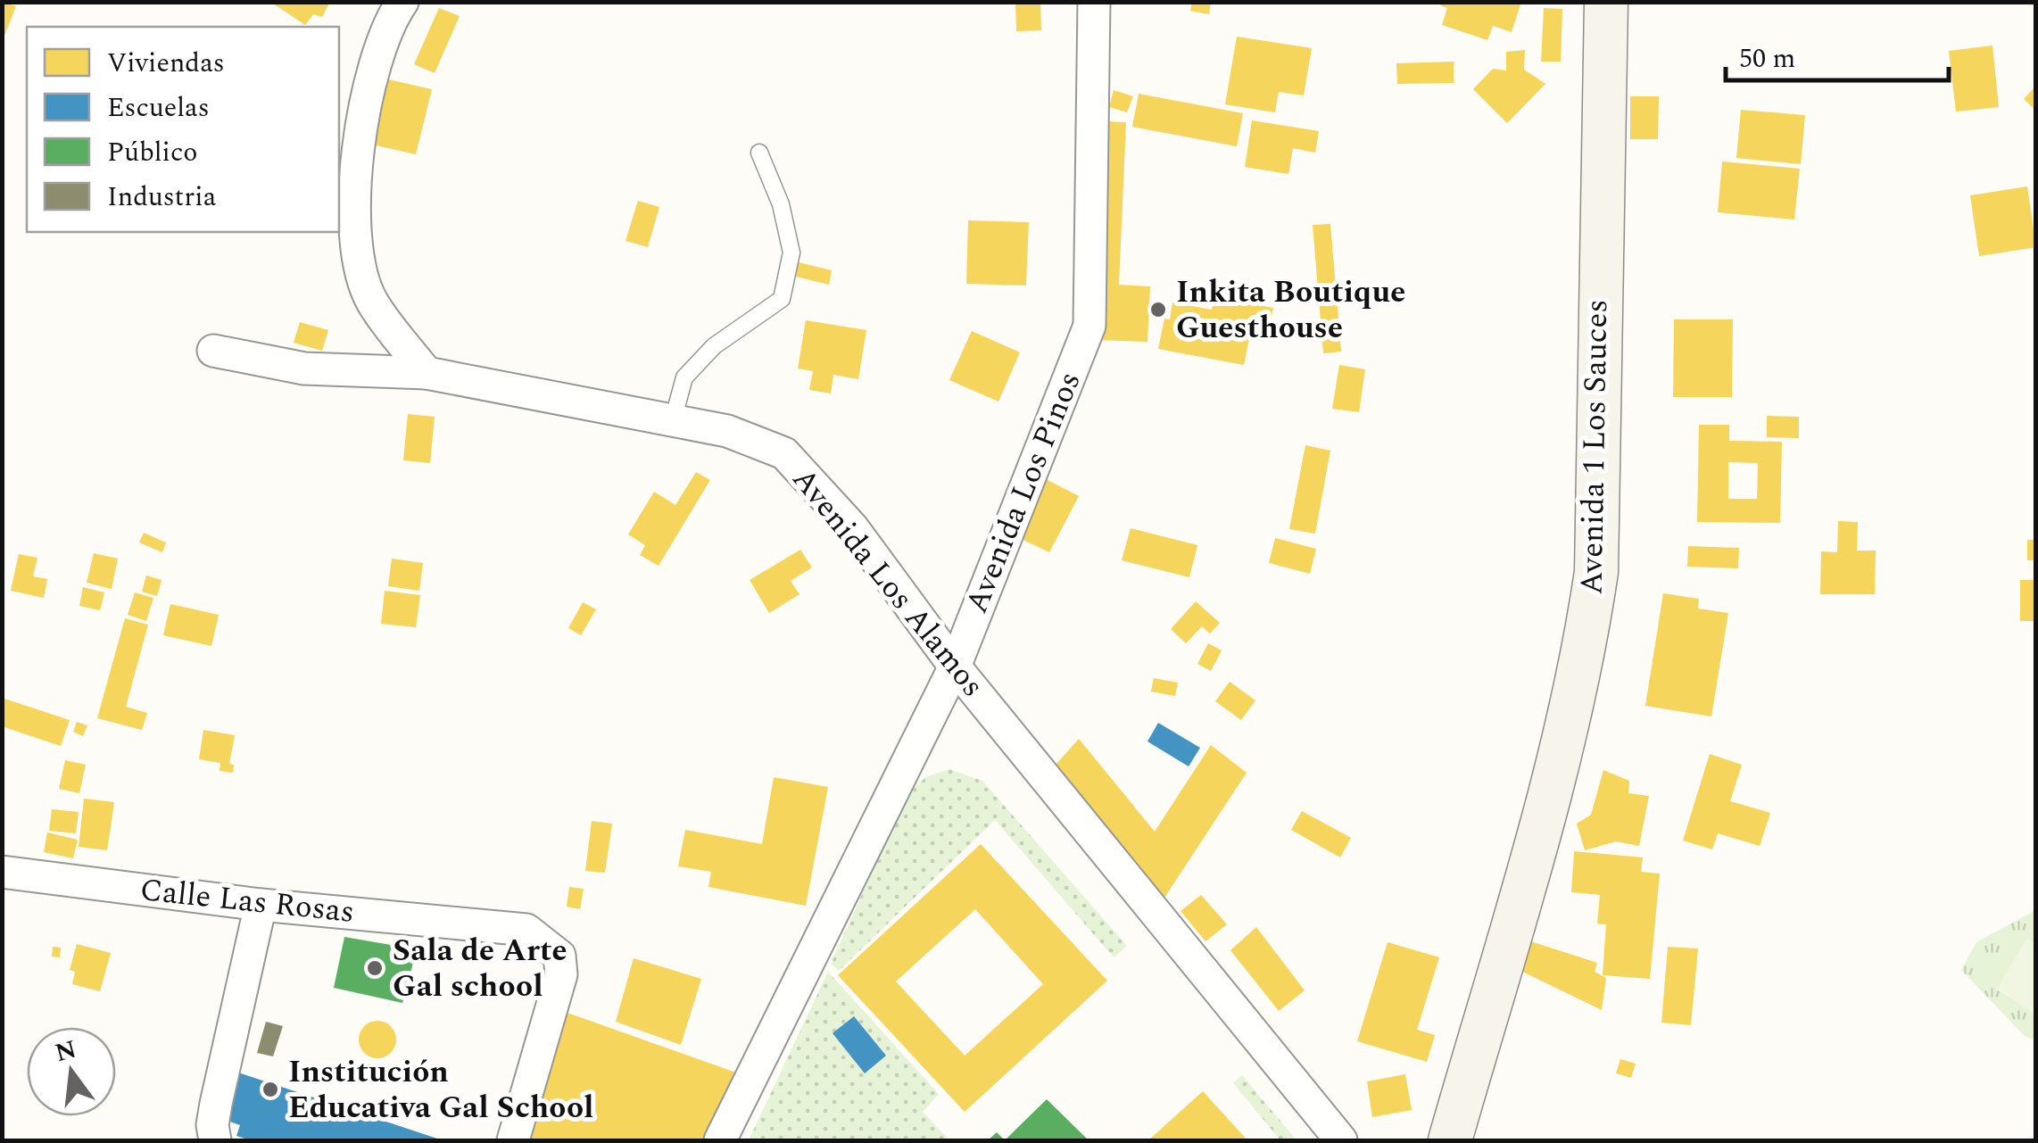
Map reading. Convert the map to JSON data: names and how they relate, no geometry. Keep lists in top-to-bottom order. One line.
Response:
{"streets":{"street":["Avenida 1 Los Sauces","Avenida Los Pinos","Avenida Los Alamos","Calle Las Rosas"]},"crossings":[["Avenida Los Pinos","Avenida Los Alamos"]],"places":["Inkita Boutique Guesthouse","Sala de Arte Gal school","Institución Educativa Gal School"],"legend":["Viviendas","Escuelas","Público","Industria"],"scale_bar":"50 m","north":"top"}
